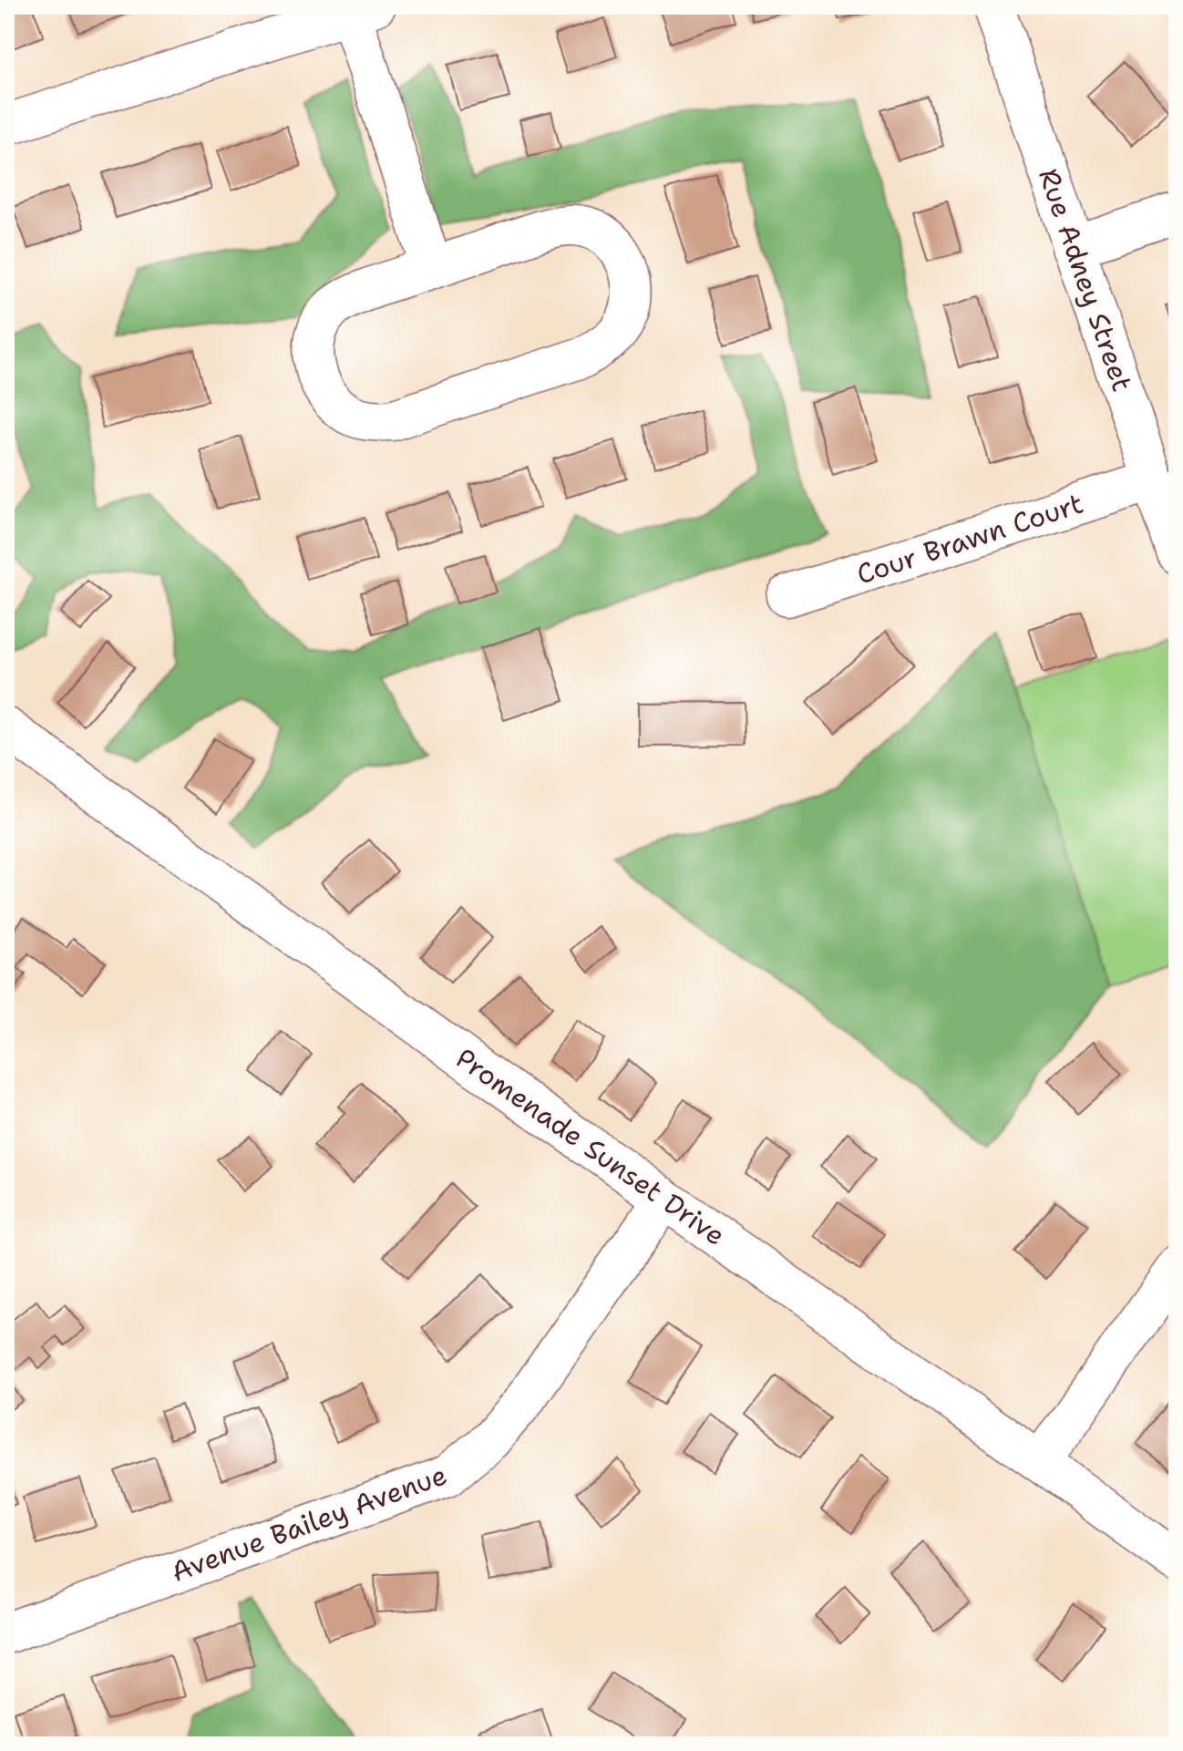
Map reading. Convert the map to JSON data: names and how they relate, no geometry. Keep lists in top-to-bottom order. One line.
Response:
{"streets":{"street":["Rue Adney Street","Cour Brawn Court","Promenade Sunset Drive","Avenue Bailey Avenue"]},"crossings":[["Rue Adney Street","Cour Brawn Court"],["Promenade Sunset Drive","Avenue Bailey Avenue"]]}
